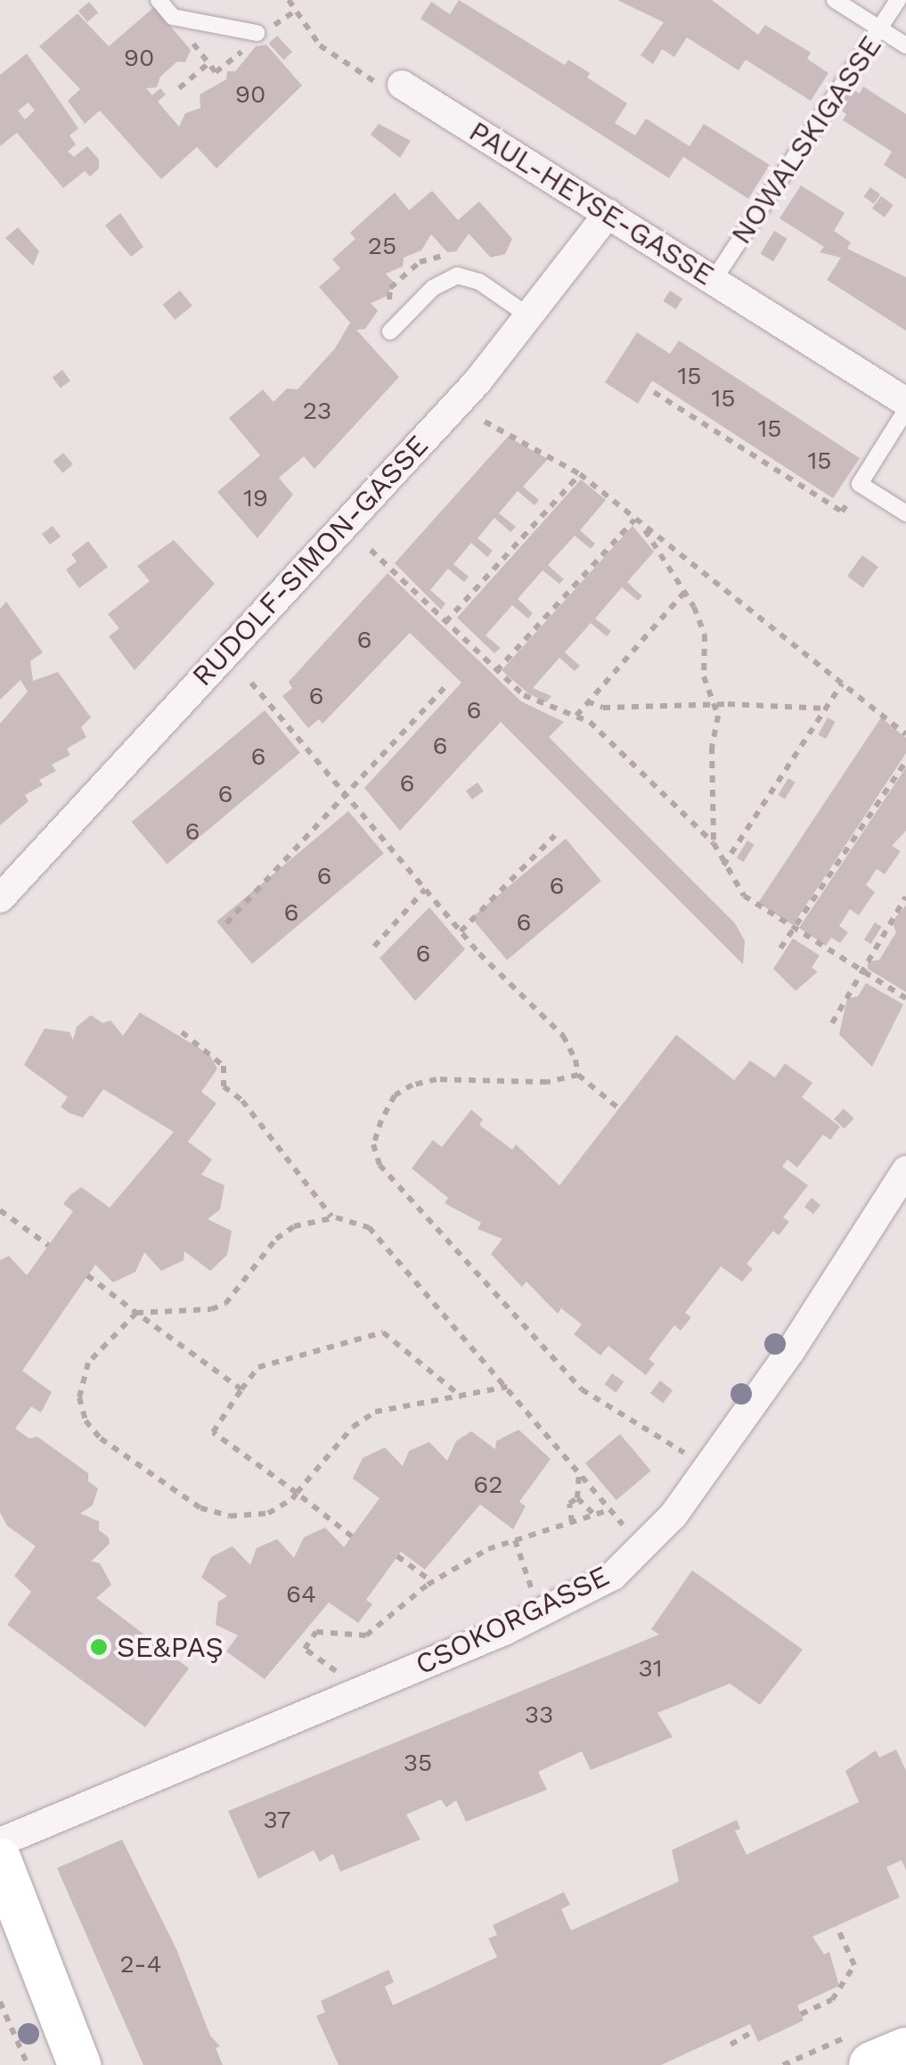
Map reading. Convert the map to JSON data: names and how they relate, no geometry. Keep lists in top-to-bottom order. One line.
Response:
{"streets":{"street":["PAUL-HEYSE-GASSE","RUDOLF-SIMON-GASSE","CSOKORGASSE"],"lane":["NOWALSKIGASSE"]},"crossings":[["NOWALSKIGASSE","PAUL-HEYSE-GASSE"],["PAUL-HEYSE-GASSE","RUDOLF-SIMON-GASSE"]],"places":["SE&PAŞ"],"house_numbers":["90","90","25","15","15","23","15","15","19","6","6","6","6","6","6","6","6","6","6","6","6","6","62","64","31","33","35","37","2-4"]}
